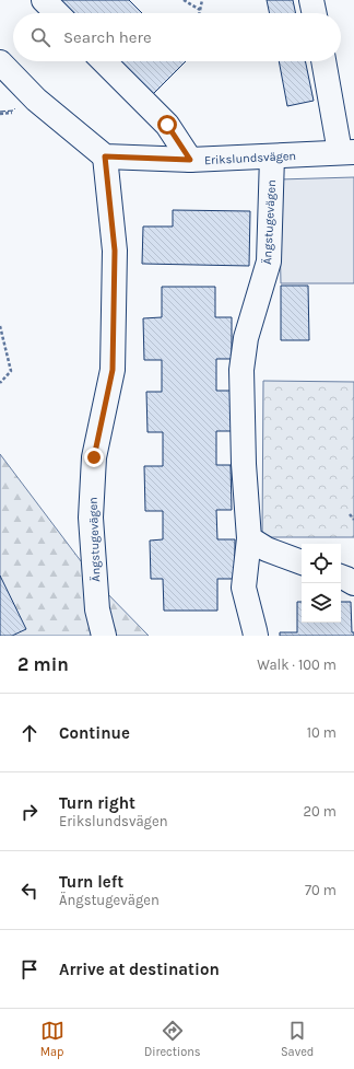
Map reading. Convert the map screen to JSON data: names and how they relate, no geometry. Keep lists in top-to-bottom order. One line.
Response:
{"streets":{"street":["Erikslundsvägen","Ängstugevägen"]},"crossings":[["Erikslundsvägen","Ängstugevägen"]],"page":{"search":"Search here","heading":["2 min","Walk · 100 m"],"list":[["Continue","10 m"],["Turn right","Erikslundsvägen","20 m"],["Turn left","Ängstugevägen","70 m"],"Arrive at destination"],"nav":["Map","Directions","Saved"]}}
